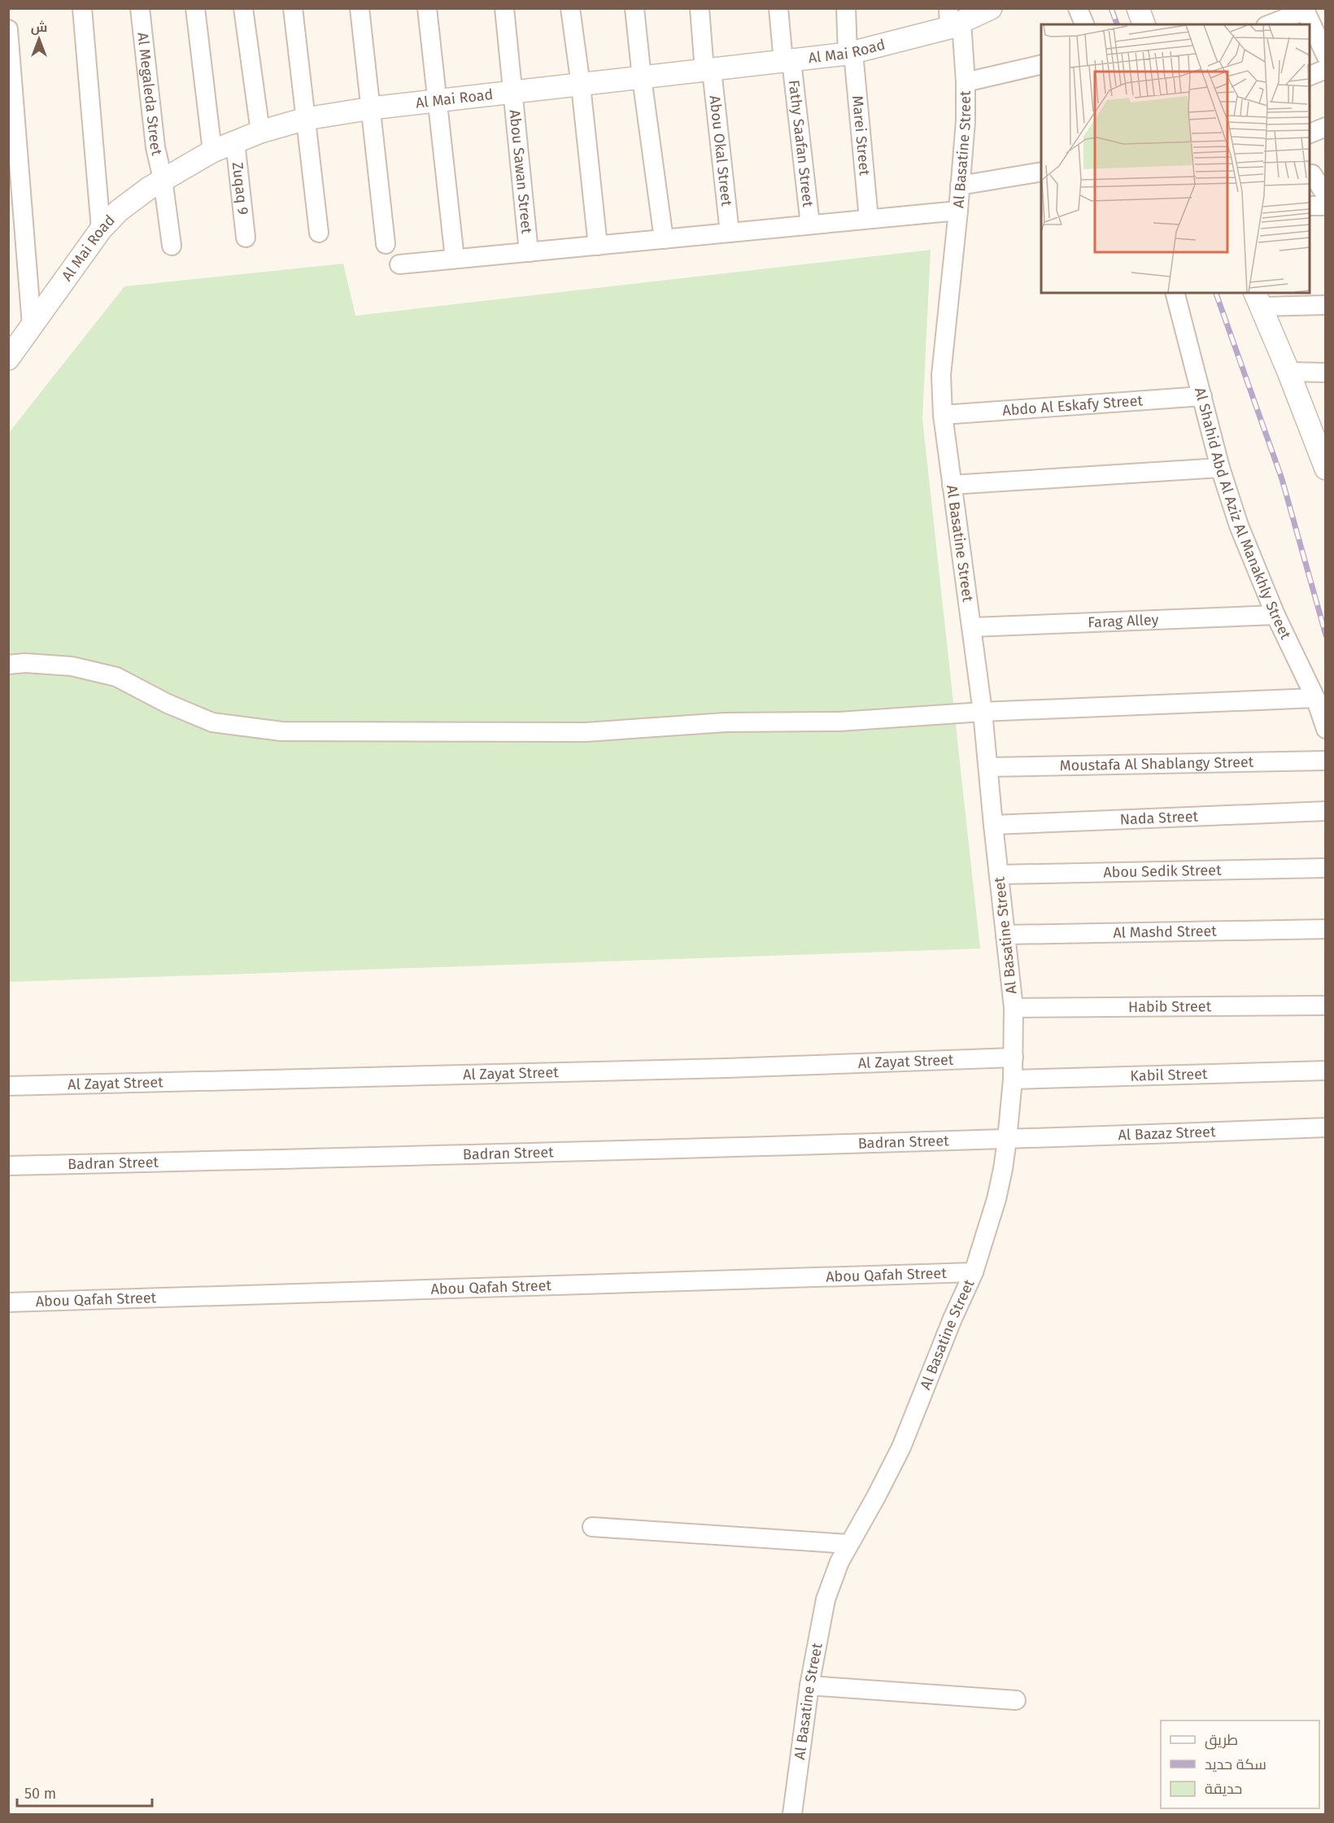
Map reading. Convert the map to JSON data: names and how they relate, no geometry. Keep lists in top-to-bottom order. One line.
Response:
{"streets":{"street":["Al Mai Road","Al Megaleda Street","Marei Street","Fathy Saafan Street","Al Basatine Street","Abou Okal Street","Abou Sawan Street","Zuqaq 9","Abdo Al Eskafy Street","Al Shahid Abd Al Aziz Al Manakhly Street","Farag Alley","Moustafa Al Shablangy Street","Nada Street","Abou Sedik Street","Al Mashd Street","Habib Street","Al Zayat Street","Kabil Street","Al Bazaz Street","Badran Street","Abou Qafah Street"]},"crossings":[["Al Mai Road","Al Megaleda Street"],["Al Mai Road","Marei Street"],["Al Mai Road","Fathy Saafan Street"],["Al Mai Road","Al Basatine Street"],["Al Mai Road","Abou Okal Street"],["Al Mai Road","Abou Sawan Street"],["Al Mai Road","Zuqaq 9"],["Al Basatine Street","Abdo Al Eskafy Street"],["Al Basatine Street","Farag Alley"],["Al Basatine Street","Moustafa Al Shablangy Street"],["Al Basatine Street","Nada Street"],["Al Basatine Street","Abou Sedik Street"],["Al Basatine Street","Al Mashd Street"],["Al Basatine Street","Habib Street"],["Al Basatine Street","Al Zayat Street"],["Al Basatine Street","Kabil Street"],["Al Basatine Street","Al Bazaz Street"],["Al Basatine Street","Badran Street"],["Al Basatine Street","Abou Qafah Street"],["Abdo Al Eskafy Street","Al Shahid Abd Al Aziz Al Manakhly Street"],["Al Shahid Abd Al Aziz Al Manakhly Street","Farag Alley"],["Al Bazaz Street","Badran Street"]],"legend":["طريق","سكة حديد","حديقة"],"scale_bar":"50 m","north":"top"}
